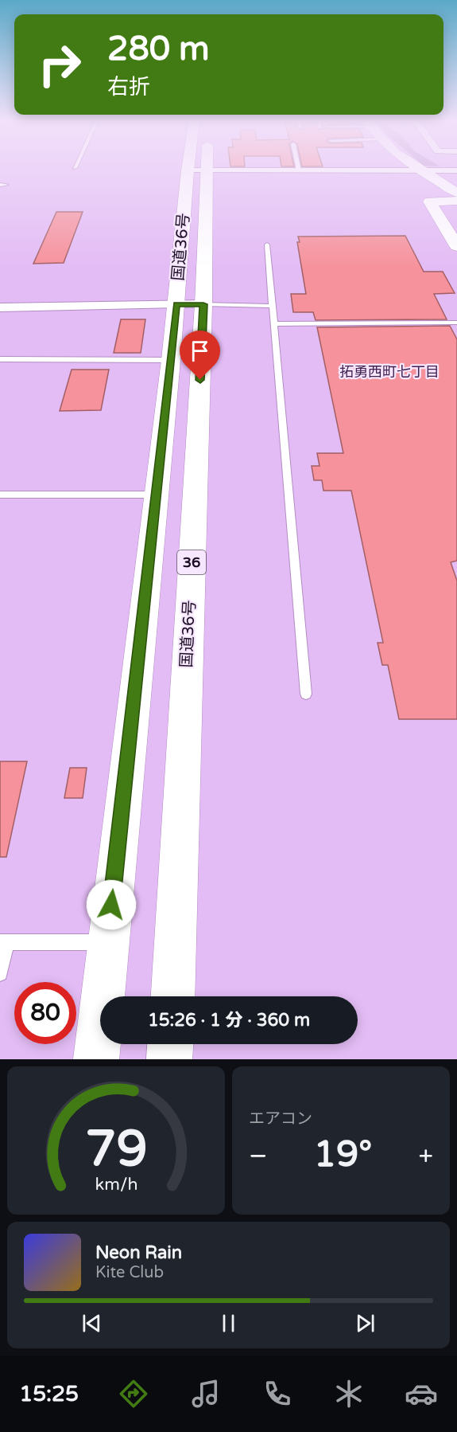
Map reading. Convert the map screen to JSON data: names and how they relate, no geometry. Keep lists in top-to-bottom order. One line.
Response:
{"streets":{"main road":["国道36号","36"]},"districts":["拓勇西町七丁目"],"page":{"turn":["280 m","右折"],"limit":"80","trip":"15:26 · 1 分 · 360 m","tile":"エアコン","heat":["−","19°","+"],"song":["Neon Rain","Kite Club"],"tabs":"15:25","gauge":["79","km/h"]}}
